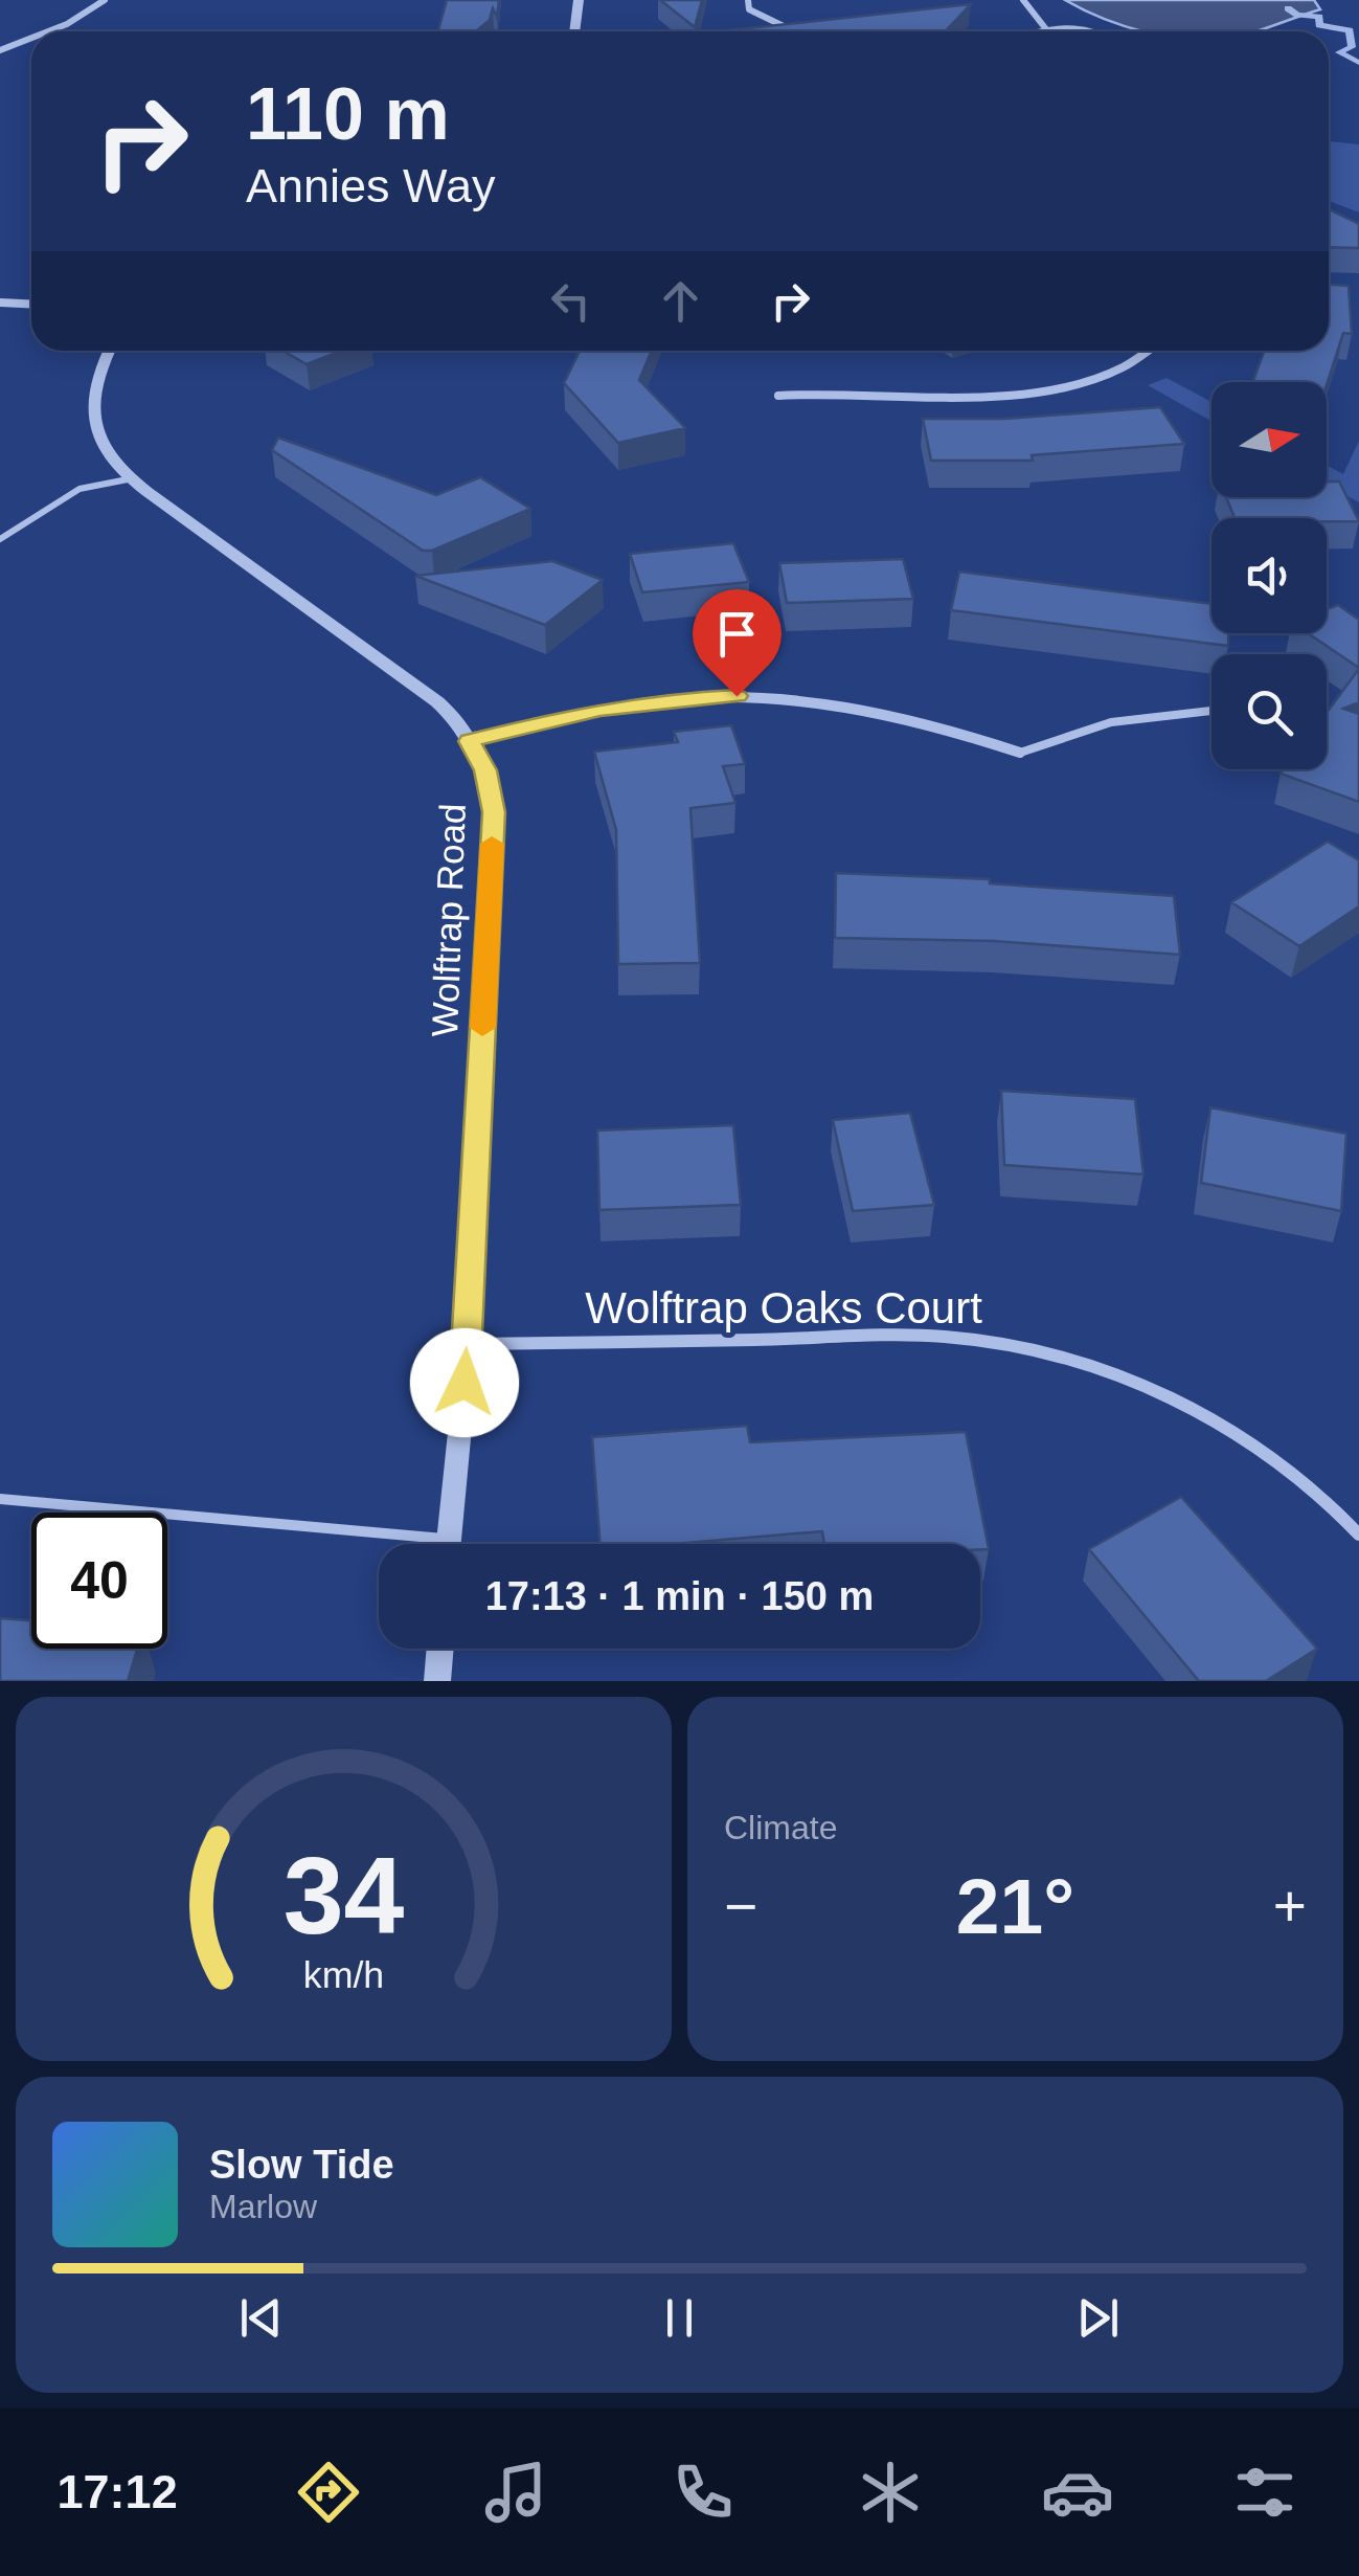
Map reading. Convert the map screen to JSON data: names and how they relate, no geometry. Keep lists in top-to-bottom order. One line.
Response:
{"streets":{"street":["Wolftrap Road","Wolftrap Oaks Court"]},"crossings":[["Wolftrap Road","Wolftrap Oaks Court"]],"north":"right","page":{"turn":["110 m","Annies Way"],"limit":"40","trip":"17:13 · 1 min · 150 m","tile":"Climate","heat":["−","21°","+"],"song":["Slow Tide","Marlow"],"tabs":"17:12","gauge":["34","km/h"]}}
